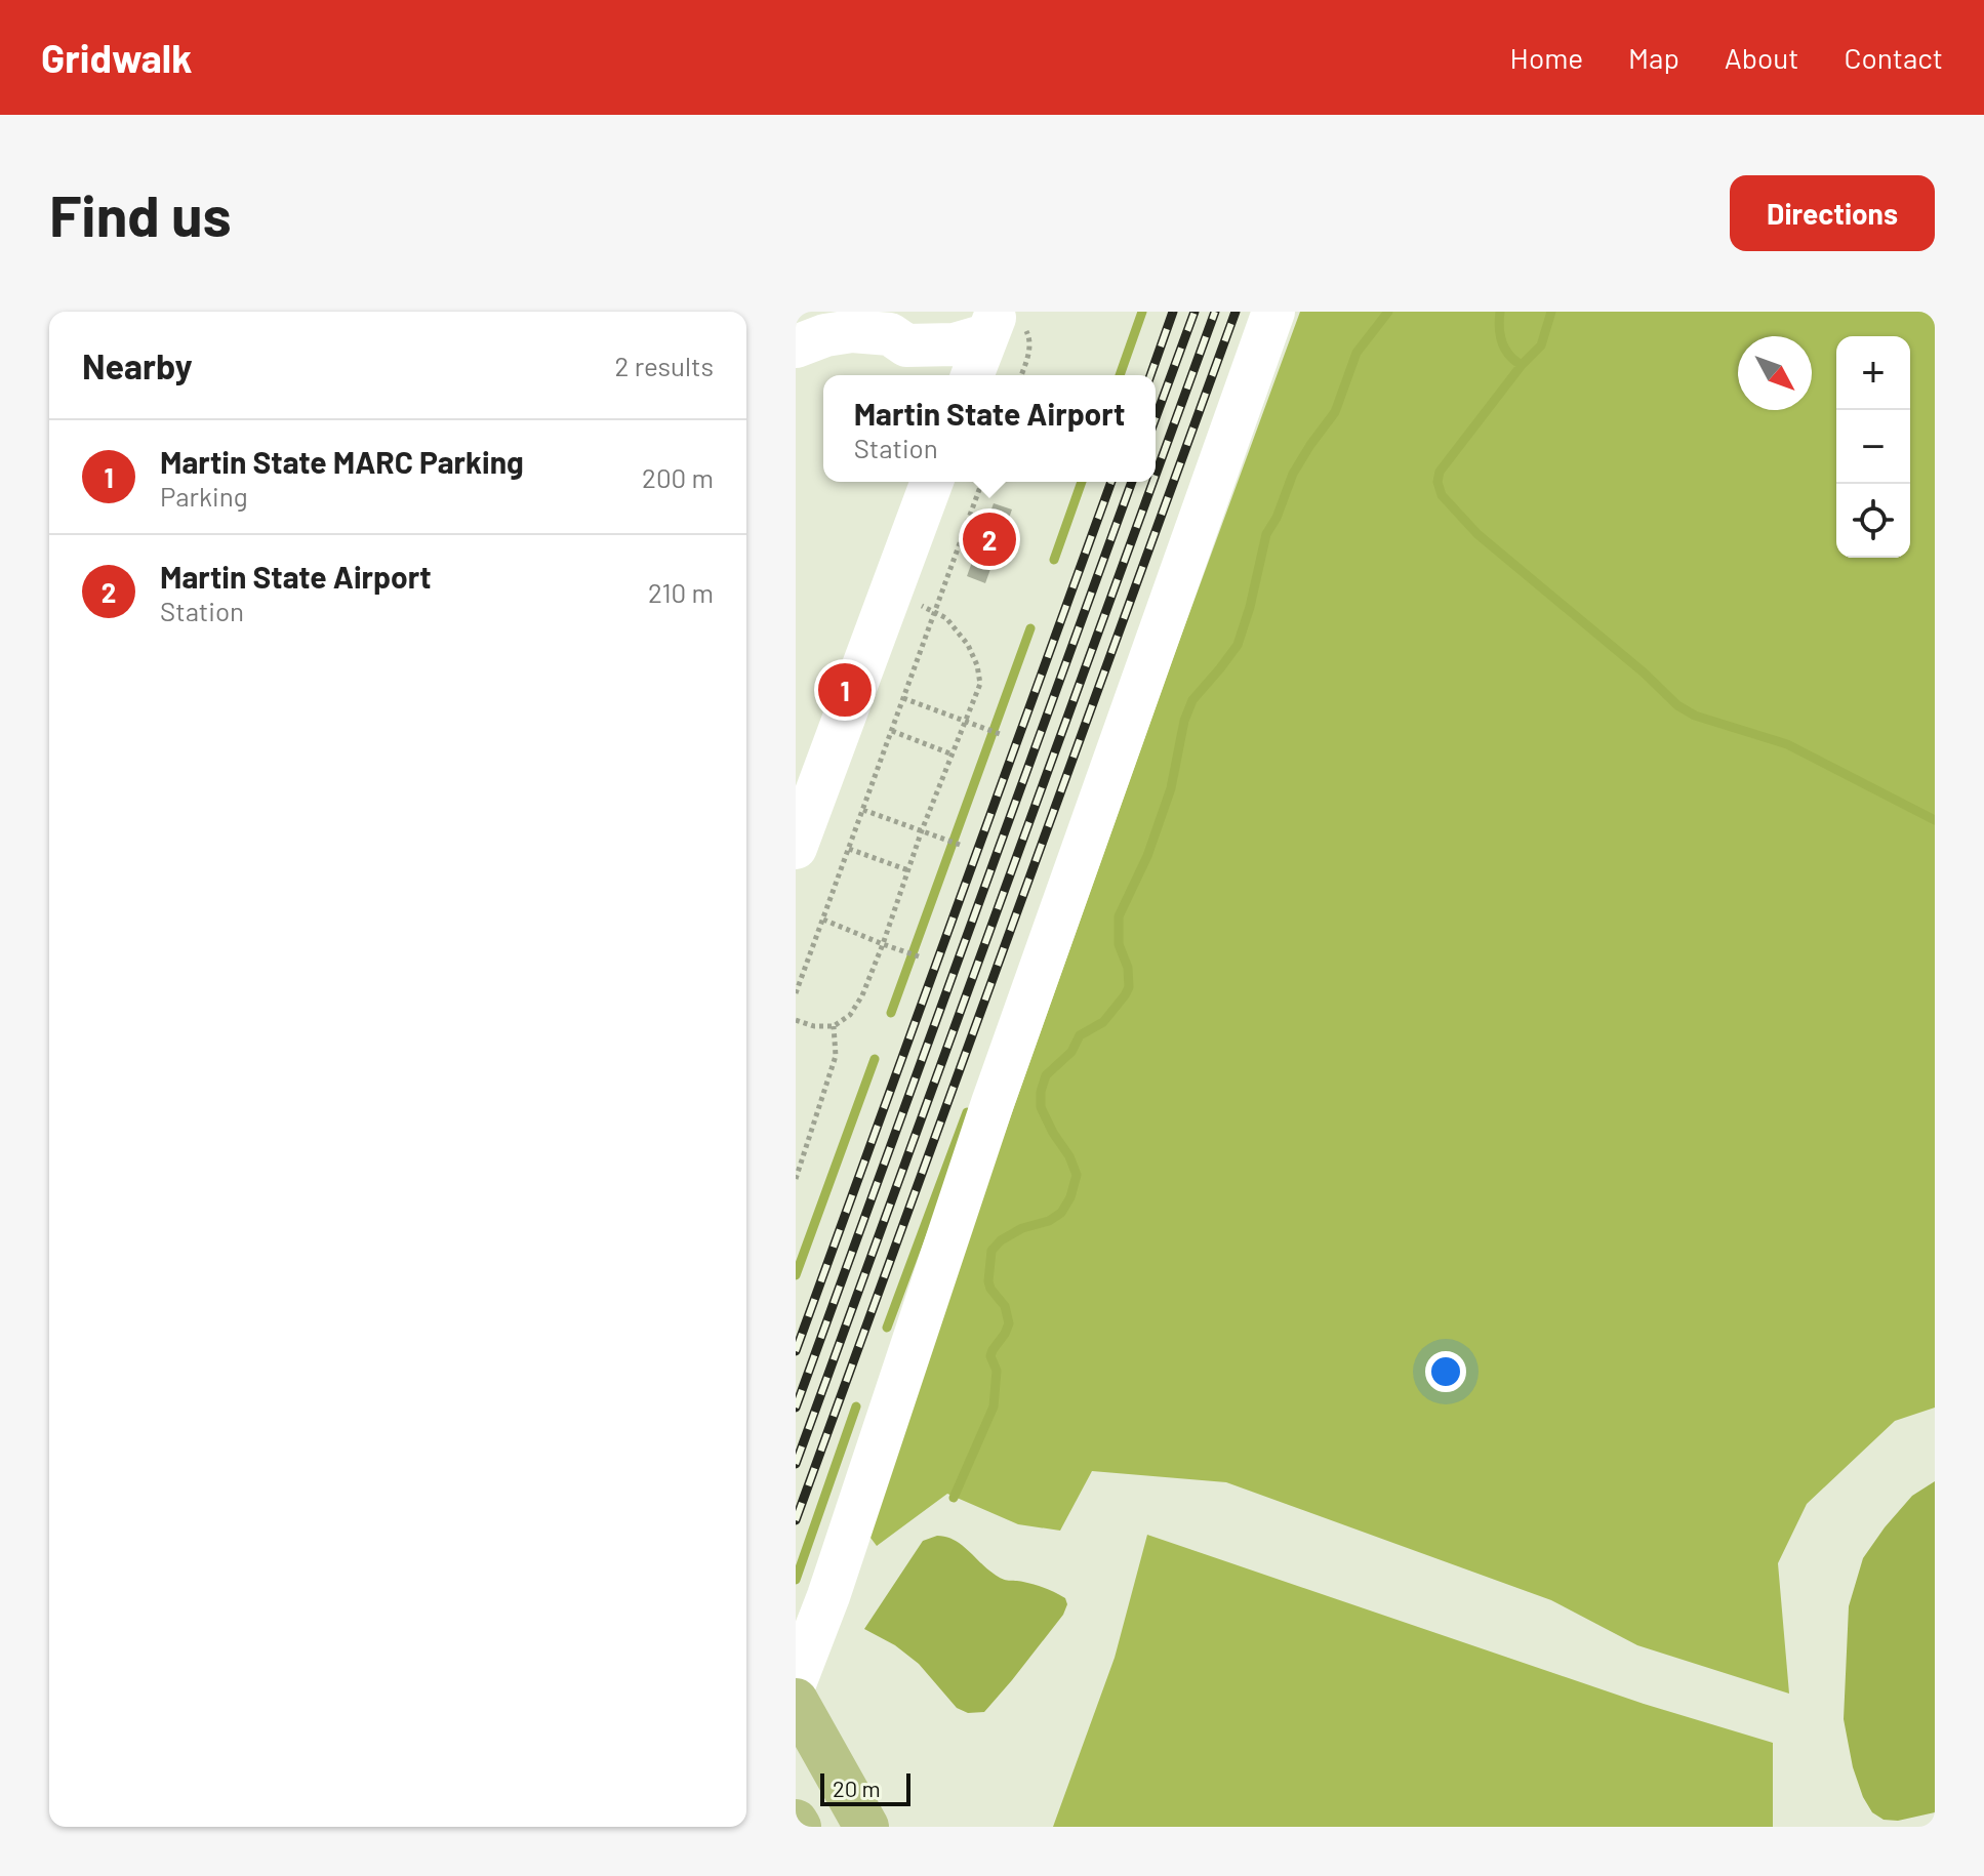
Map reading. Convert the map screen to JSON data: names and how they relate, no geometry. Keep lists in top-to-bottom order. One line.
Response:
{"scale_bar":"20 m","north":"bottom right","page":{"header":"Gridwalk","nav":["Home","Map","About","Contact"],"buttons":"Directions","title":"Find us","heading":["Nearby","2 results"],"map_buttons":["+","−"],"popup":["Martin State Airport","Station"],"list":[{"mark":"1","name":"Martin State MARC Parking","note":"Parking","value":"200 m"},{"mark":"2","name":"Martin State Airport","note":"Station","value":"210 m"}],"pins":["2","1"],"scale":"20 m"}}
